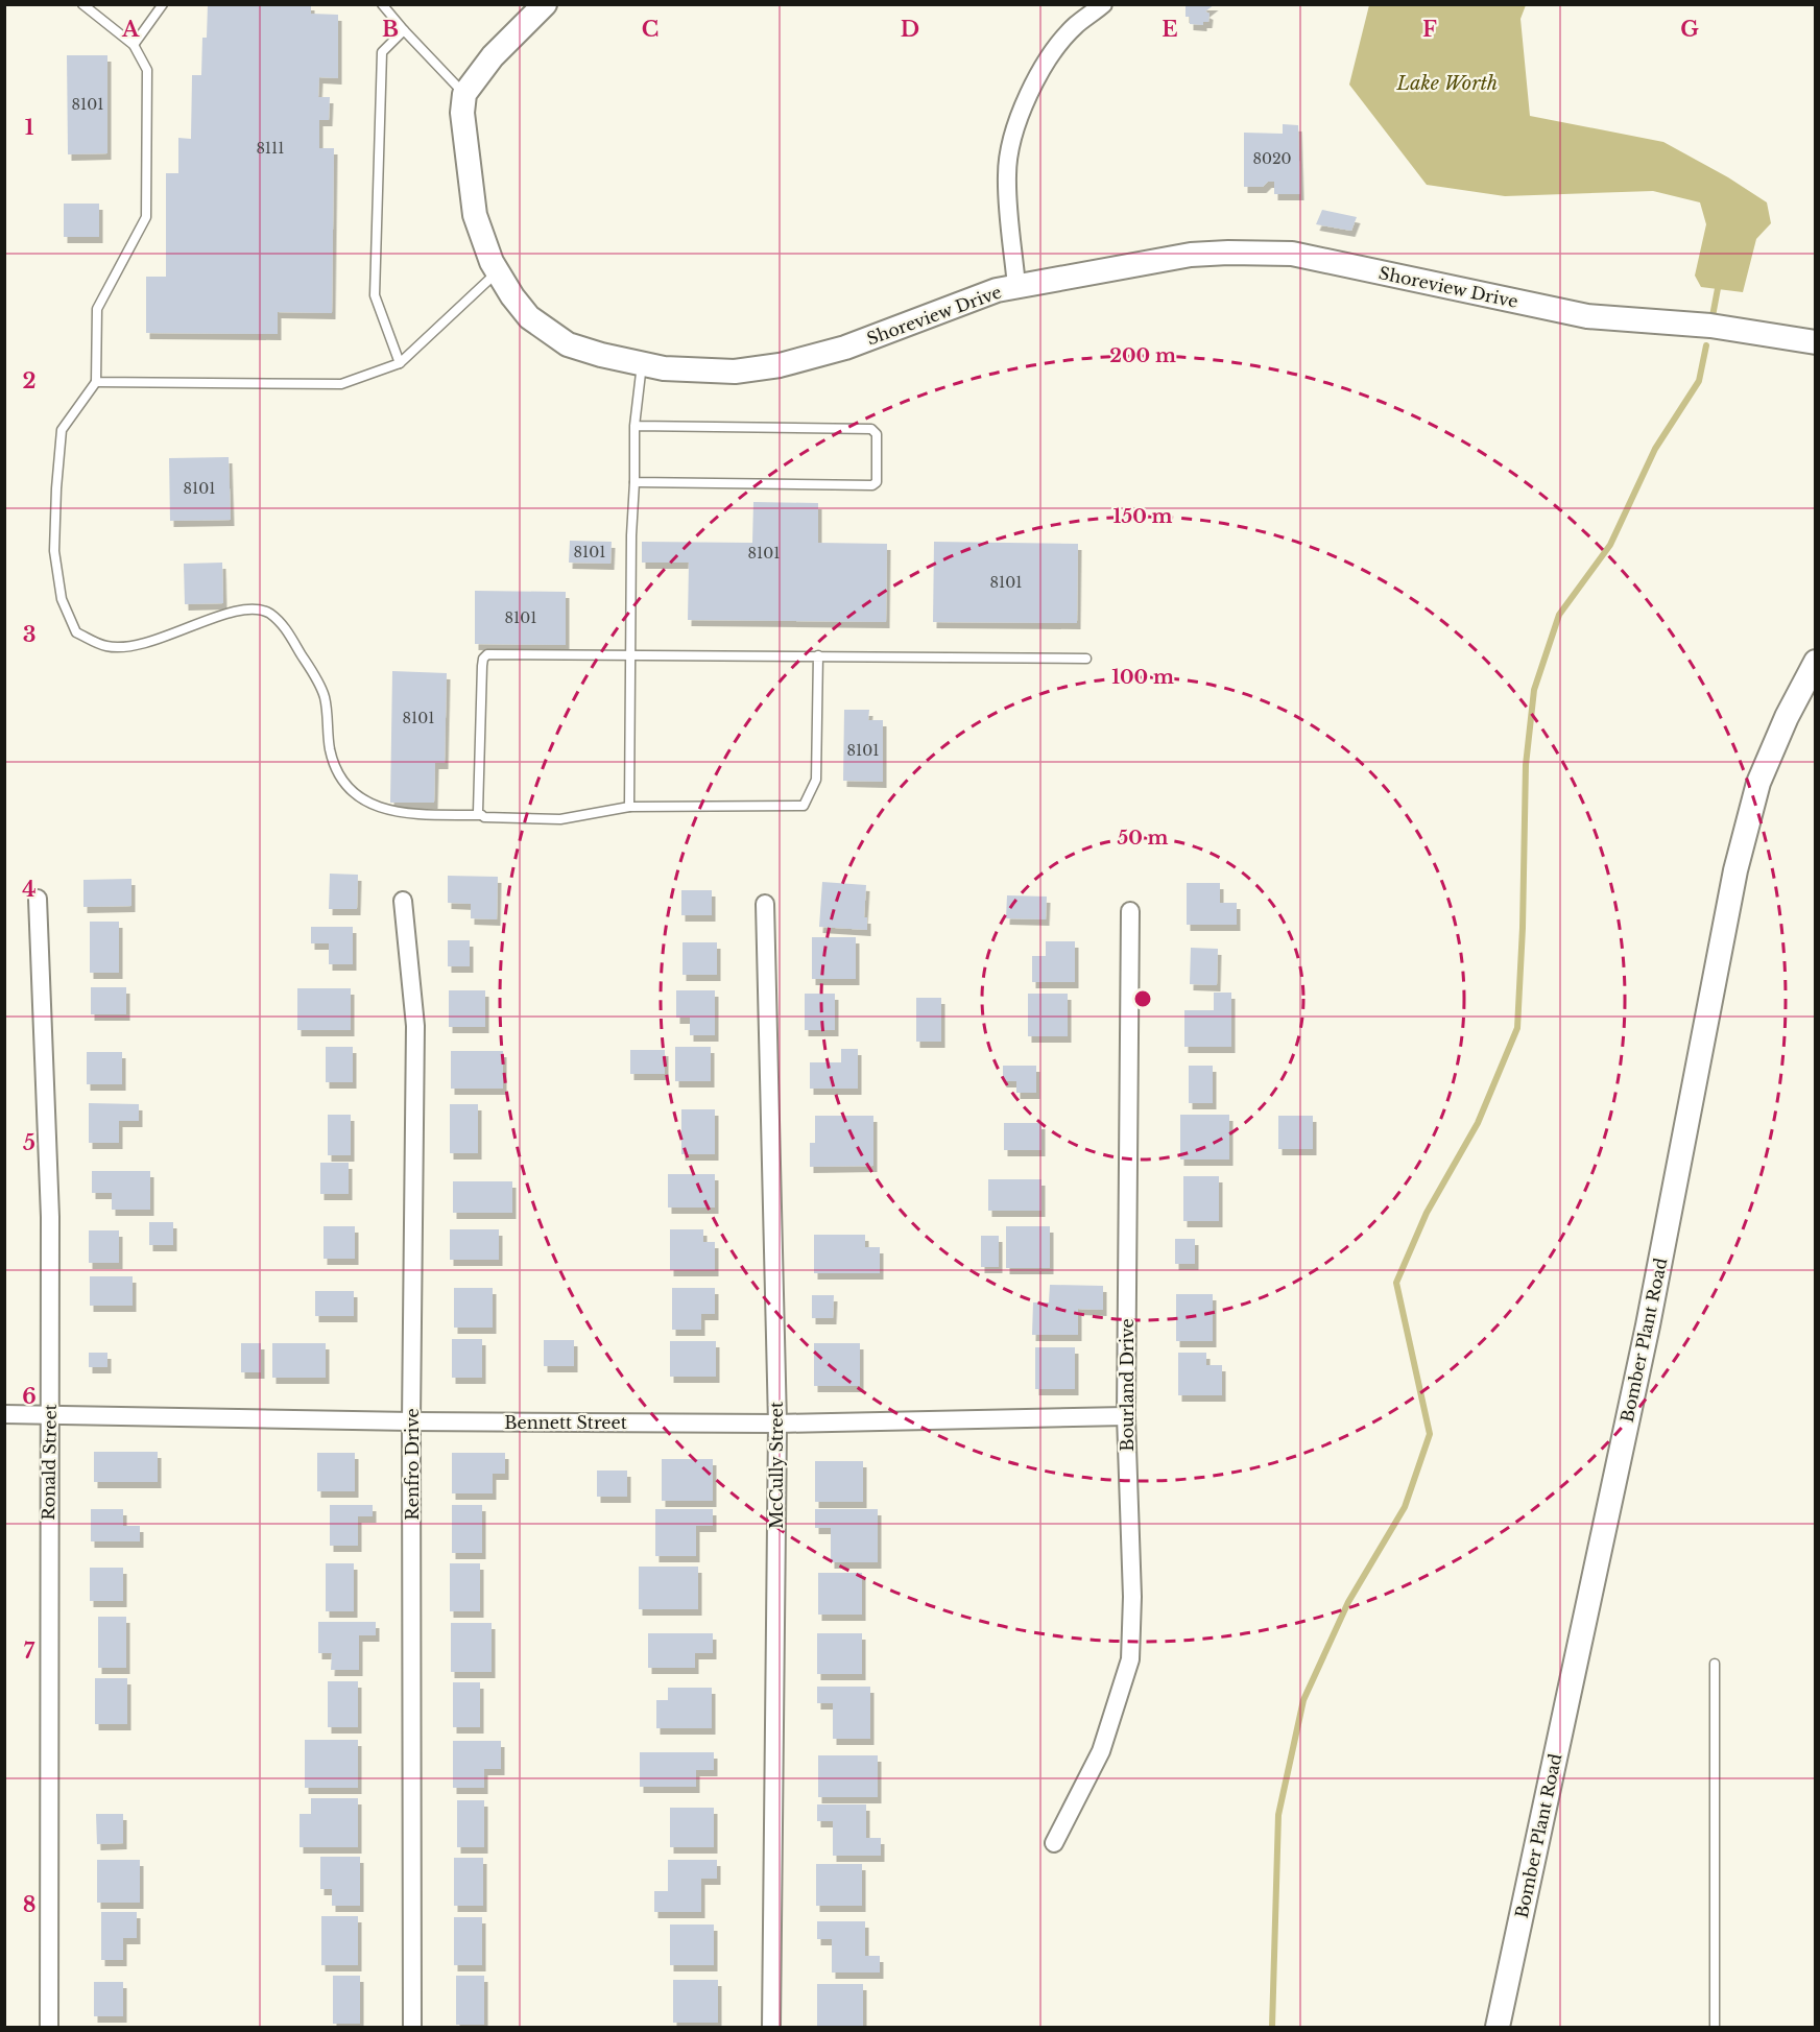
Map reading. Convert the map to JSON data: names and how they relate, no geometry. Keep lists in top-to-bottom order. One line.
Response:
{"streets":{"street":["Shoreview Drive","Bomber Plant Road","Bourland Drive","Bennett Street","Ronald Street","Renfro Drive","McCully Street"]},"crossings":[["Bourland Drive","Bennett Street"],["Bennett Street","Ronald Street"],["Bennett Street","Renfro Drive"],["Bennett Street","McCully Street"]],"water":["Lake Worth"],"house_numbers":["8101","8111","8020","8101","8101","8101","8101","8101","8101","8101"],"grid":{"columns":["A","B","C","D","E","F","G"],"rows":["1","2","3","4","5","6","7","8"]},"rings":["200 m","150 m","100 m","50 m"]}
